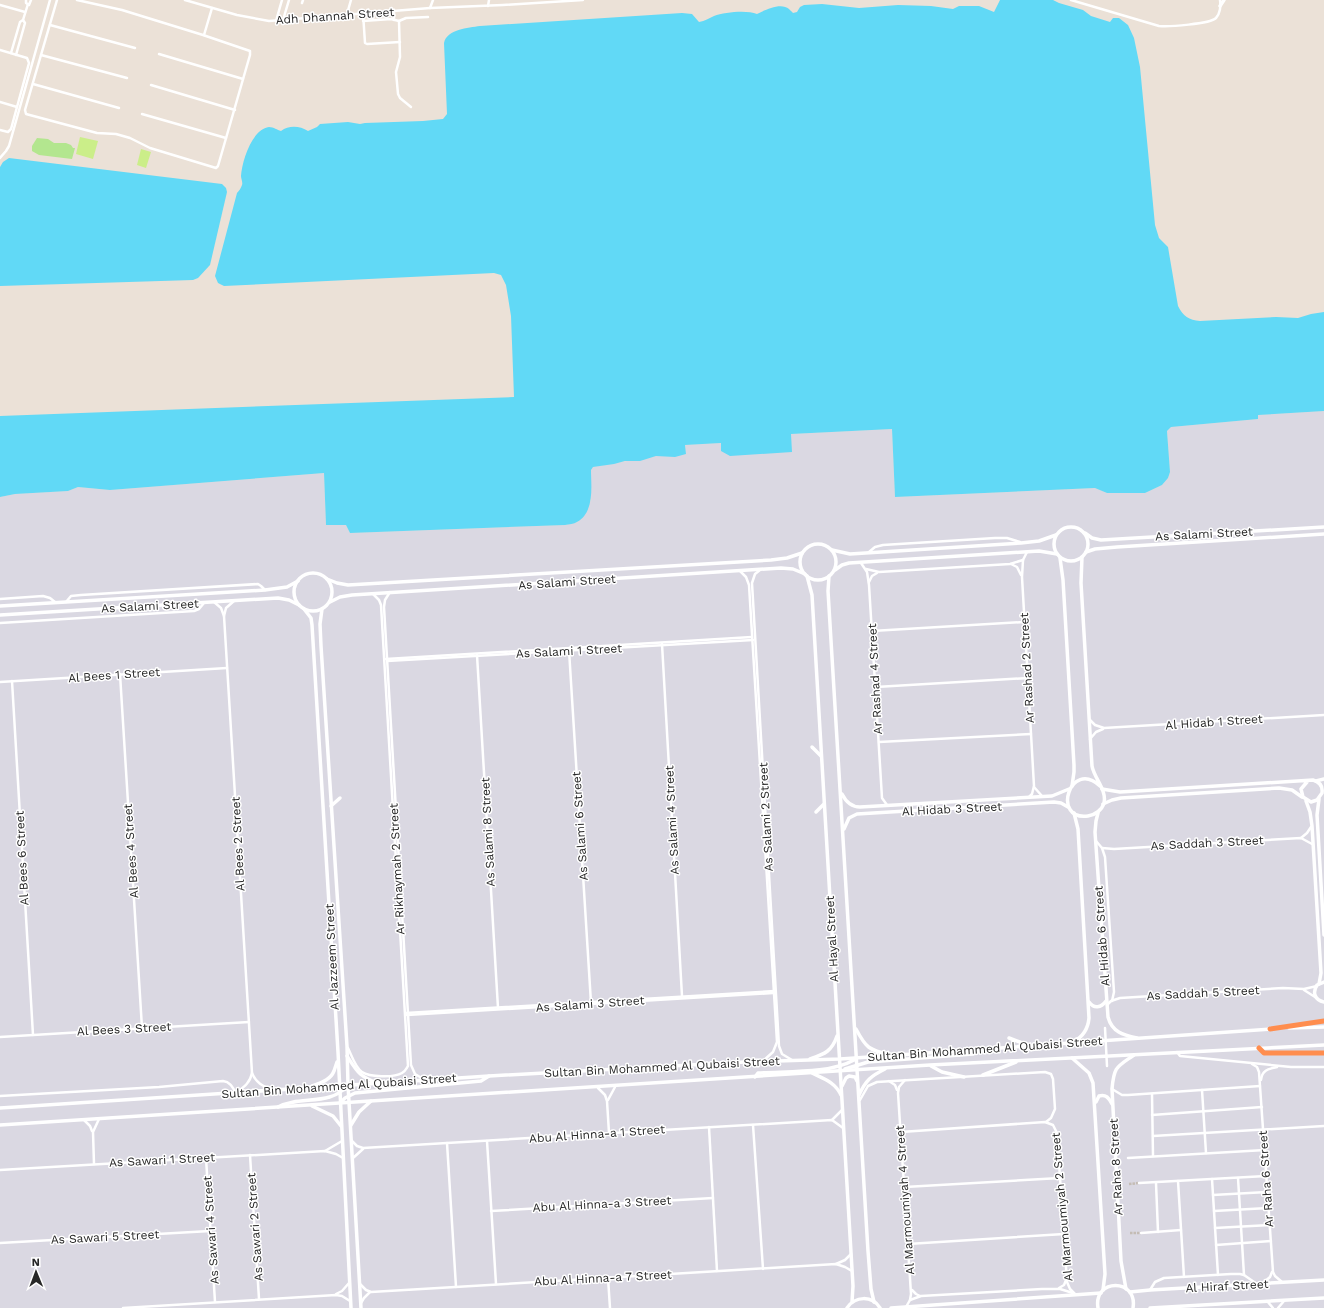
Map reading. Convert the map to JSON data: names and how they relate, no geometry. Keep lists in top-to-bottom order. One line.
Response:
{"streets":{"street":["Adh Dhannah Street","As Salami Street","As Salami 1 Street","Ar Rashad 2 Street","Al Bees 1 Street","Ar Rashad 4 Street","Al Hidab 1 Street","Al Hidab 3 Street","As Salami 2 Street","As Salami 4 Street","As Salami 6 Street","As Salami 8 Street","As Saddah 3 Street","Al Bees 2 Street","Al Bees 4 Street","Al Bees 6 Street","Ar Rikhaymah 2 Street","Al Hidab 6 Street","Al Hayal Street","Al Jazzeem Street","As Saddah 5 Street","As Salami 3 Street","Al Bees 3 Street","Sultan Bin Mohammed Al Qubaisi Street","Abu Al Hinna-a 1 Street","As Sawari 1 Street","Ar Raha 8 Street","Ar Raha 6 Street","Al Marmoumiyah 4 Street","Abu Al Hinna-a 3 Street","Al Marmoumiyah 2 Street","As Sawari 2 Street","As Sawari 4 Street","As Sawari 5 Street","Abu Al Hinna-a 7 Street","Al Hiraf Street"]},"crossings":[["As Salami Street","As Salami 2 Street"],["As Salami Street","Ar Rikhaymah 2 Street"],["As Salami Street","Al Hayal Street"],["As Salami Street","Al Jazzeem Street"],["As Salami 1 Street","As Salami 2 Street"],["As Salami 1 Street","As Salami 4 Street"],["As Salami 1 Street","As Salami 6 Street"],["As Salami 1 Street","As Salami 8 Street"],["As Salami 1 Street","Ar Rikhaymah 2 Street"],["Al Bees 1 Street","Al Bees 2 Street"],["Al Bees 1 Street","Al Bees 4 Street"],["Al Bees 1 Street","Al Bees 6 Street"],["Al Hidab 3 Street","Al Hidab 6 Street"],["Al Hidab 3 Street","Al Hayal Street"],["As Salami 2 Street","As Salami 3 Street"],["As Salami 2 Street","Sultan Bin Mohammed Al Qubaisi Street"],["As Salami 4 Street","As Salami 3 Street"],["As Salami 6 Street","As Salami 3 Street"],["As Salami 8 Street","As Salami 3 Street"],["Al Bees 2 Street","Al Bees 3 Street"],["Al Bees 4 Street","Al Bees 3 Street"],["Al Bees 6 Street","Al Bees 3 Street"],["Ar Rikhaymah 2 Street","Al Jazzeem Street"],["Ar Rikhaymah 2 Street","As Salami 3 Street"],["Ar Rikhaymah 2 Street","Sultan Bin Mohammed Al Qubaisi Street"],["Al Hidab 6 Street","As Saddah 5 Street"],["Al Hidab 6 Street","Sultan Bin Mohammed Al Qubaisi Street"],["Al Hayal Street","Sultan Bin Mohammed Al Qubaisi Street"],["Al Hayal Street","Abu Al Hinna-a 7 Street"],["Al Jazzeem Street","Sultan Bin Mohammed Al Qubaisi Street"],["Al Jazzeem Street","As Sawari 1 Street"],["Sultan Bin Mohammed Al Qubaisi Street","Ar Raha 8 Street"],["As Sawari 1 Street","As Sawari 2 Street"],["As Sawari 1 Street","As Sawari 4 Street"],["As Sawari 4 Street","As Sawari 5 Street"]],"north":"top"}
